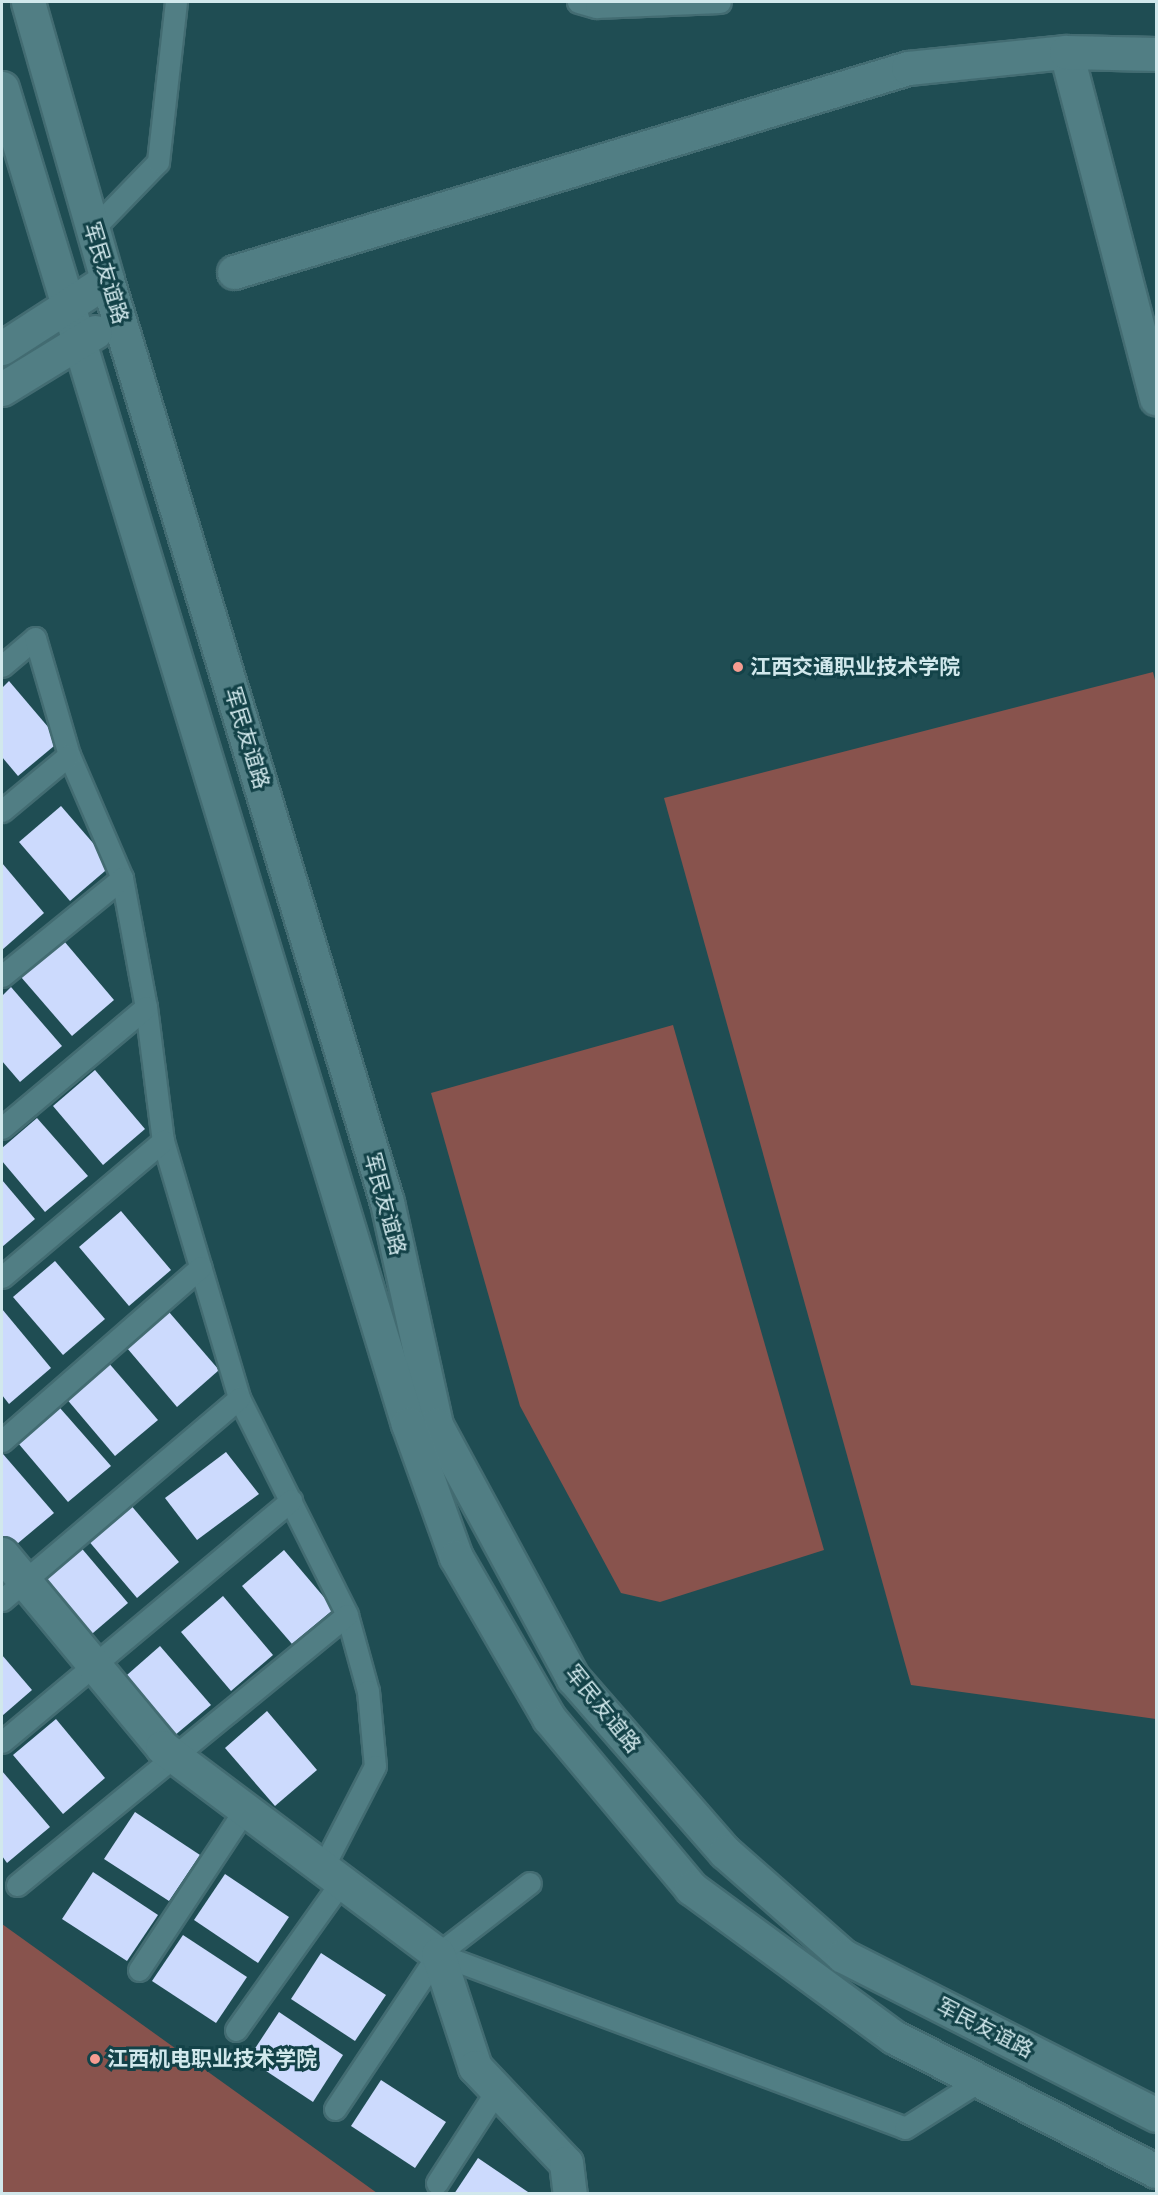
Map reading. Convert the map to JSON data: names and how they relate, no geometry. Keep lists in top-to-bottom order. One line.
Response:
{"streets":{"street":["军民友谊路"]},"places":["江西交通职业技术学院","江西机电职业技术学院"]}
